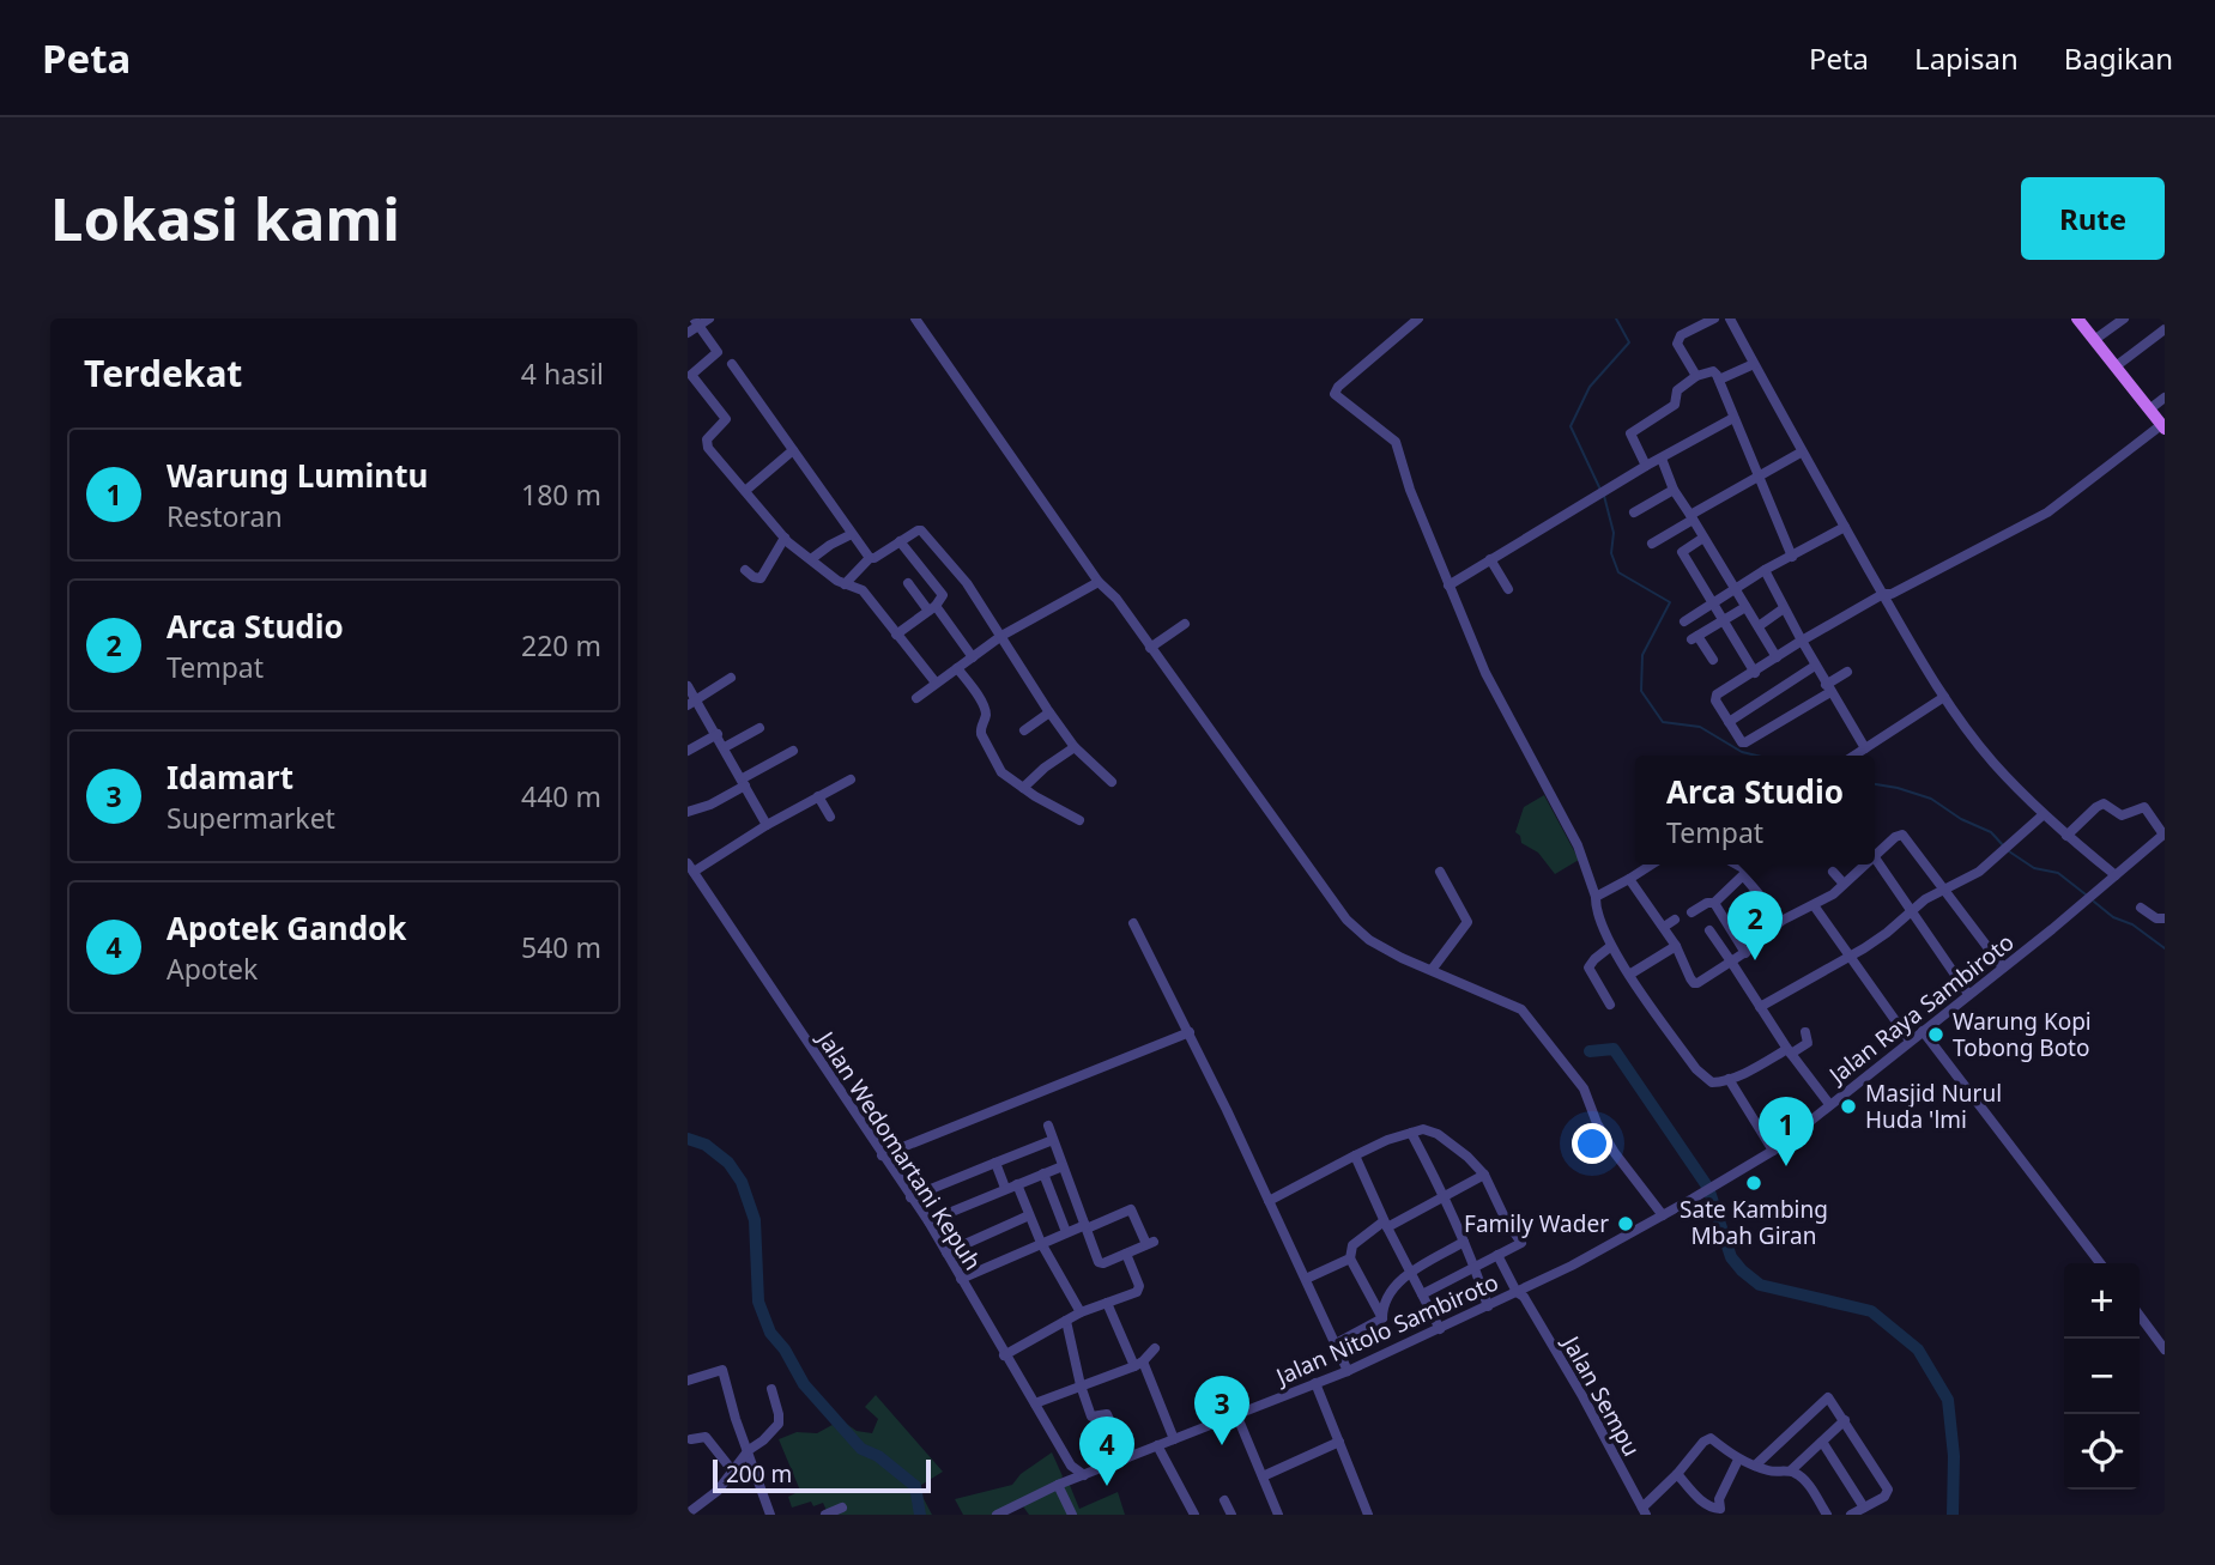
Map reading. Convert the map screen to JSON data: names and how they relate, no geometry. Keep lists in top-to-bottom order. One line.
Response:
{"streets":{"street":["Jalan Raya Sambiroto","Jalan Wedomartani Kepuh","Jalan Nitolo Sambiroto","Jalan Sempu"]},"crossings":[["Jalan Raya Sambiroto","Jalan Nitolo Sambiroto"],["Jalan Wedomartani Kepuh","Jalan Nitolo Sambiroto"],["Jalan Nitolo Sambiroto","Jalan Sempu"]],"places":["Warung Kopi Tobong Boto","Masjid Nurul Huda 'lmi","Sate Kambing Mbah Giran","Family Wader"],"scale_bar":"200 m","page":{"header":"Peta","nav":["Peta","Lapisan","Bagikan"],"buttons":"Rute","title":"Lokasi kami","heading":["Terdekat","4 hasil"],"list":[{"mark":"1","name":"Warung Lumintu","note":"Restoran","value":"180 m"},{"mark":"2","name":"Arca Studio","note":"Tempat","value":"220 m"},{"mark":"3","name":"Idamart","note":"Supermarket","value":"440 m"},{"mark":"4","name":"Apotek Gandok","note":"Apotek","value":"540 m"}],"popup":["Arca Studio","Tempat"],"pins":["2","1","3","4"],"map_buttons":["+","−"],"scale":"200 m"}}
